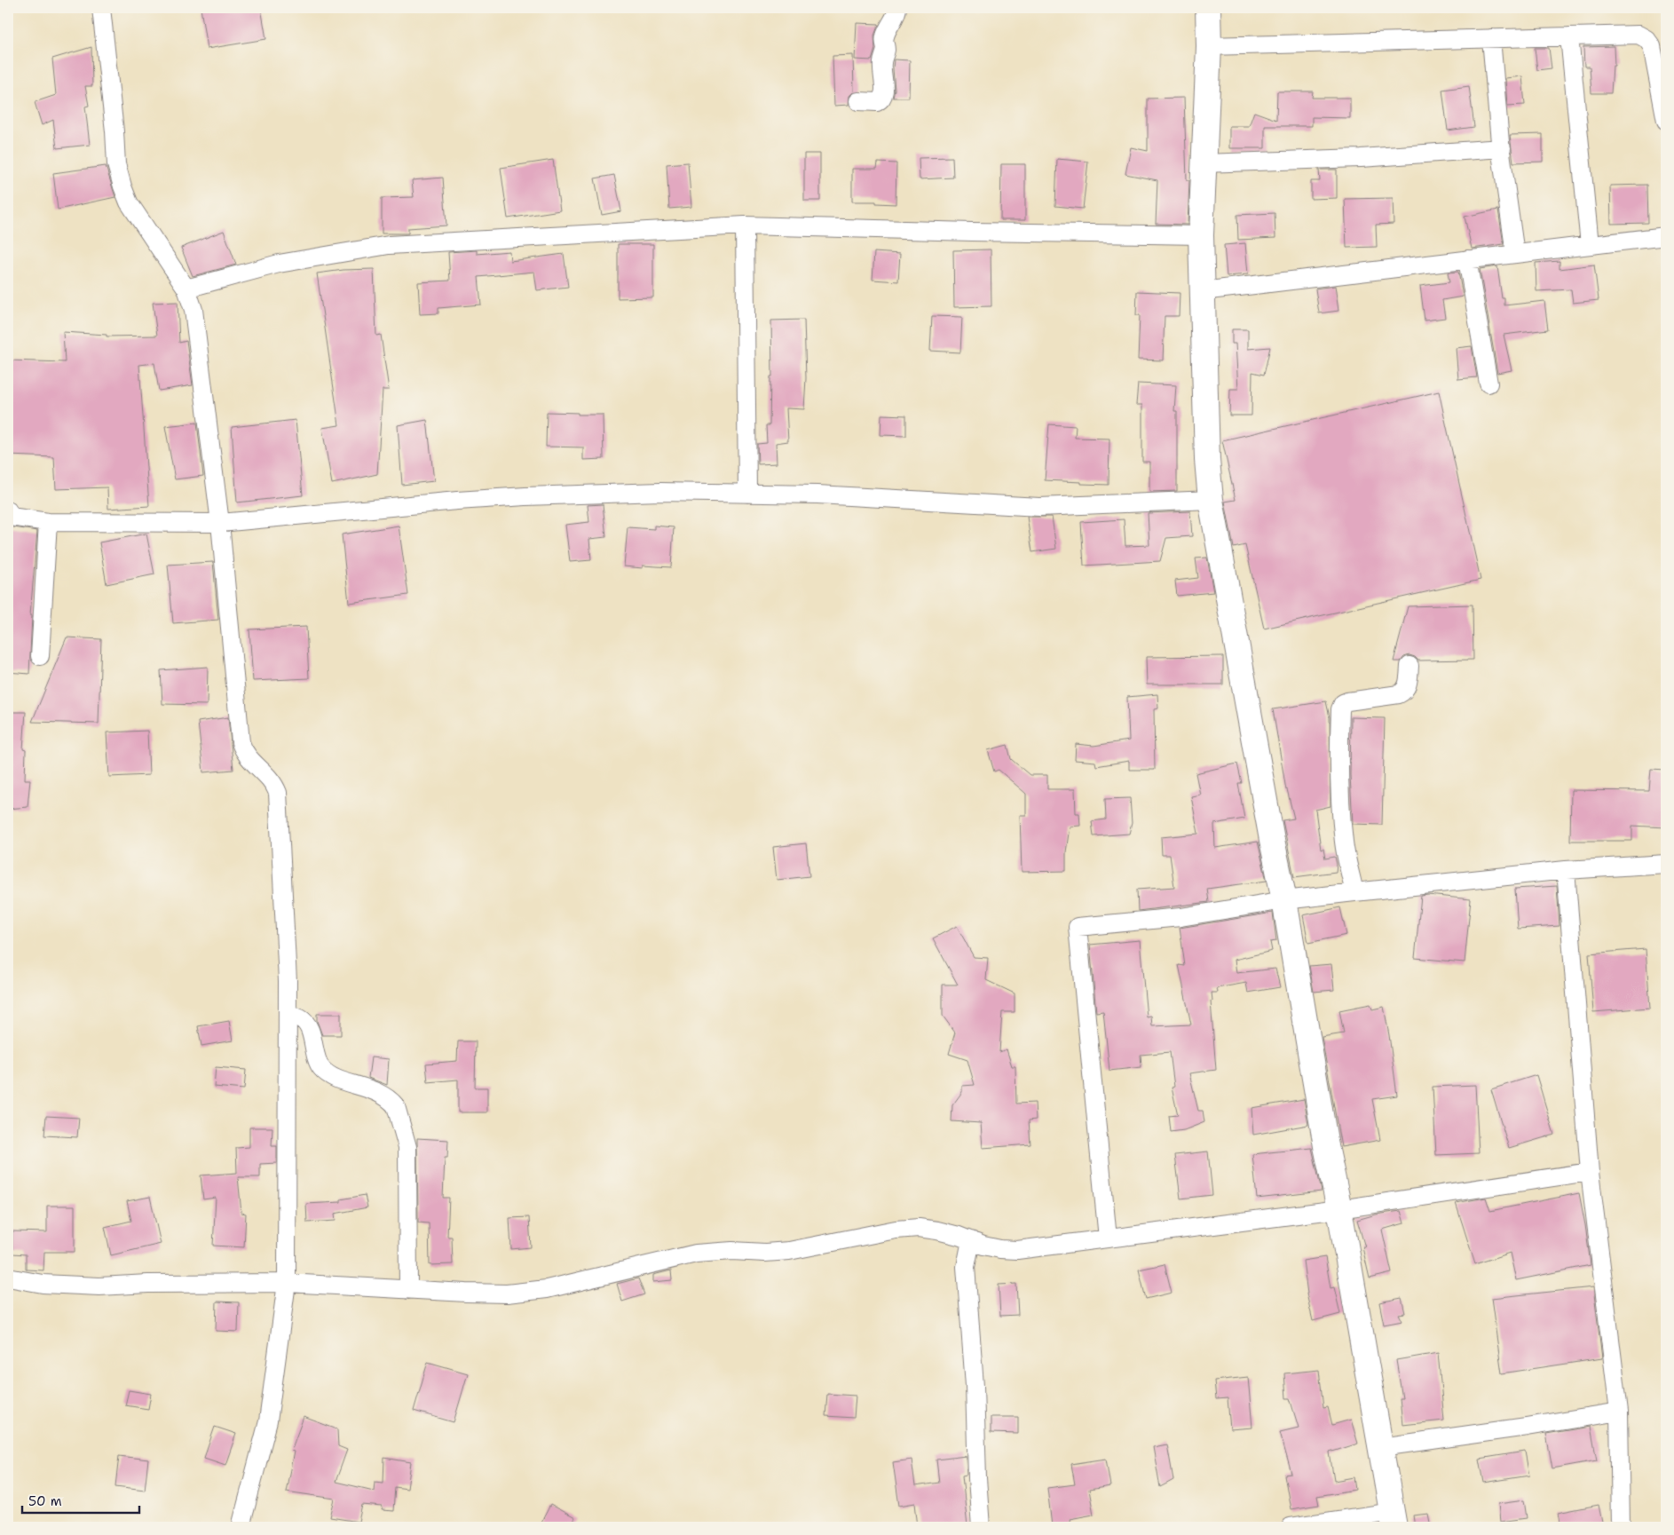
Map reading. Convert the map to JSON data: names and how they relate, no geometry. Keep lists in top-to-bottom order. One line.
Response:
{"scale_bar":"50 m"}
